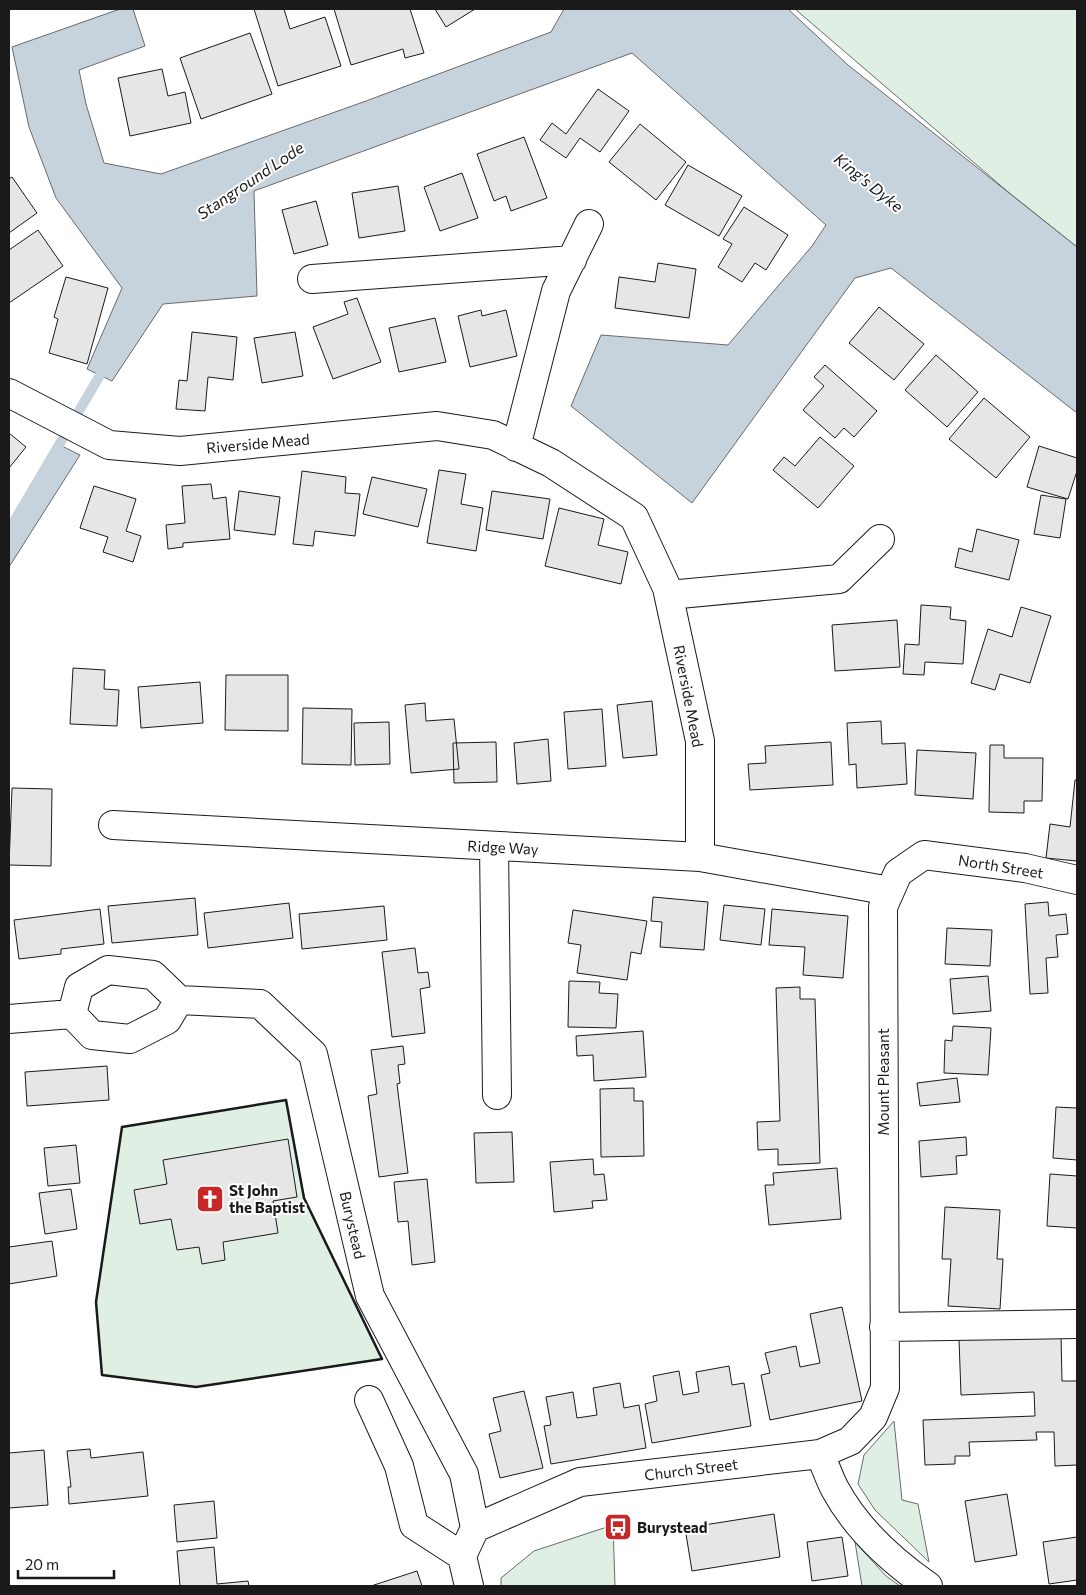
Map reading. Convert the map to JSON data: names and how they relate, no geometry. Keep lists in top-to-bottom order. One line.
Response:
{"streets":{"street":["Riverside Mead","Ridge Way","North Street","Mount Pleasant","Burystead","Church Street"]},"crossings":[["Riverside Mead","Ridge Way"],["Ridge Way","Mount Pleasant"],["North Street","Mount Pleasant"],["Mount Pleasant","Church Street"],["Burystead","Church Street"]],"water":["Stanground Lode","King's Dyke"],"places":{"church":["St John the Baptist"],"bus stop":["Burystead"]},"scale_bar":"20 m"}
